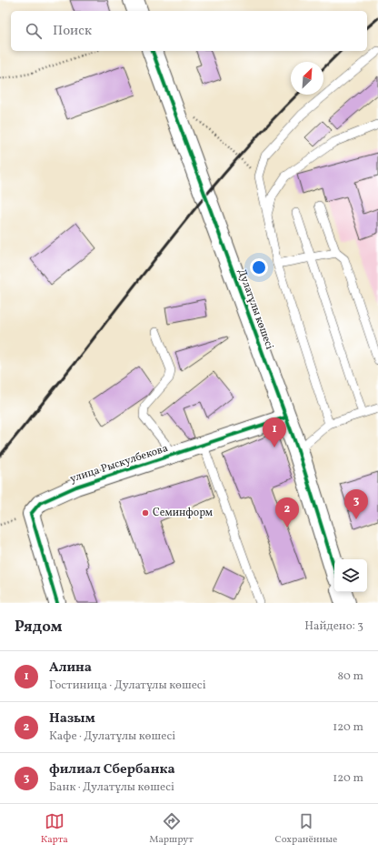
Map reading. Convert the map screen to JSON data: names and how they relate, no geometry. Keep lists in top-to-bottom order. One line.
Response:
{"streets":{"street":["Дулатұлы көшесі","улица Рыскулбекова"]},"crossings":[["Дулатұлы көшесі","улица Рыскулбекова"]],"places":["Семинформ"],"north":"top right","page":{"search":"Поиск","pins":["1","3","2"],"heading":["Рядом","Найдено: 3"],"list":[{"mark":"1","name":"Алина","note":"Гостиница · Дулатұлы көшесі","value":"80 m"},{"mark":"2","name":"Назым","note":"Кафе · Дулатұлы көшесі","value":"120 m"},{"mark":"3","name":"филиал Сбербанка","note":"Банк · Дулатұлы көшесі","value":"120 m"}],"nav":["Карта","Маршрут","Сохранённые"]}}
